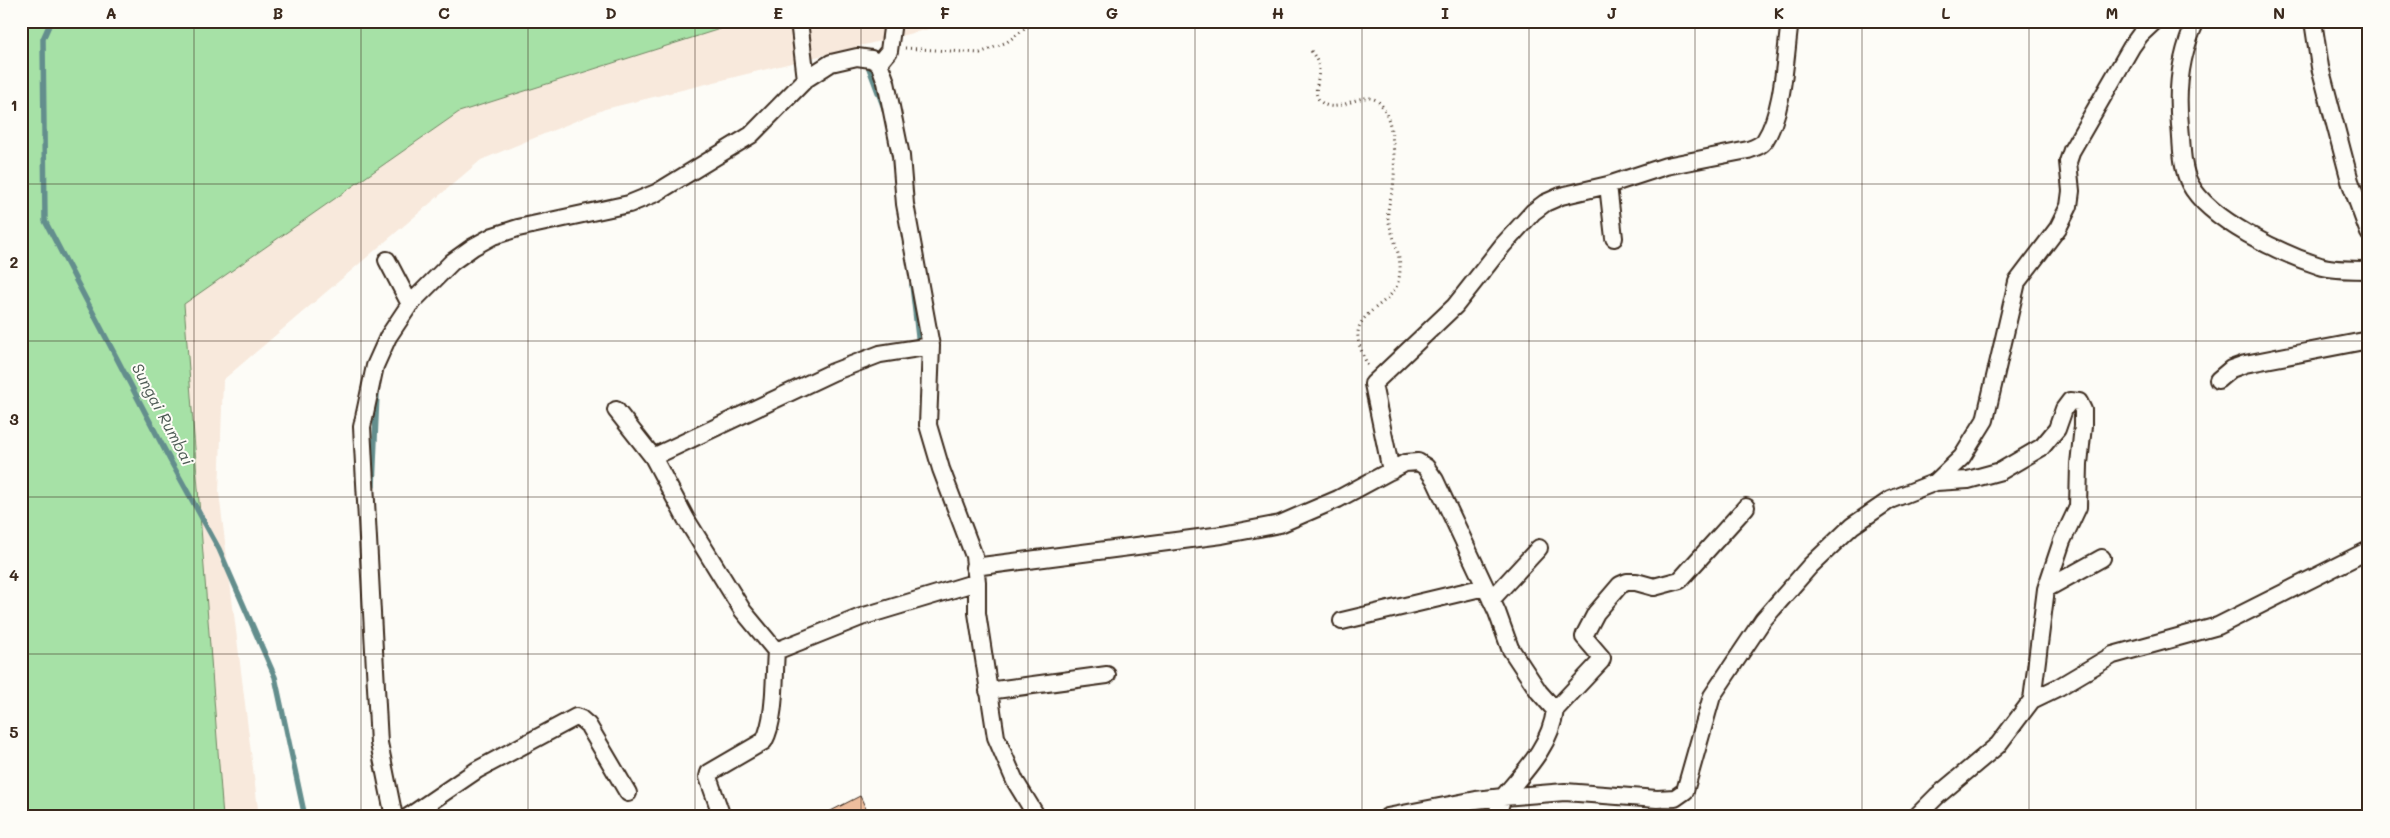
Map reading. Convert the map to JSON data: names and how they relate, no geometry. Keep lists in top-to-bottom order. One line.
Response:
{"water":["Sungai Rumbai"],"grid":{"columns":["A","B","C","D","E","F","G","H","I","J","K","L","M","N"],"rows":["1","2","3","4","5"]}}
